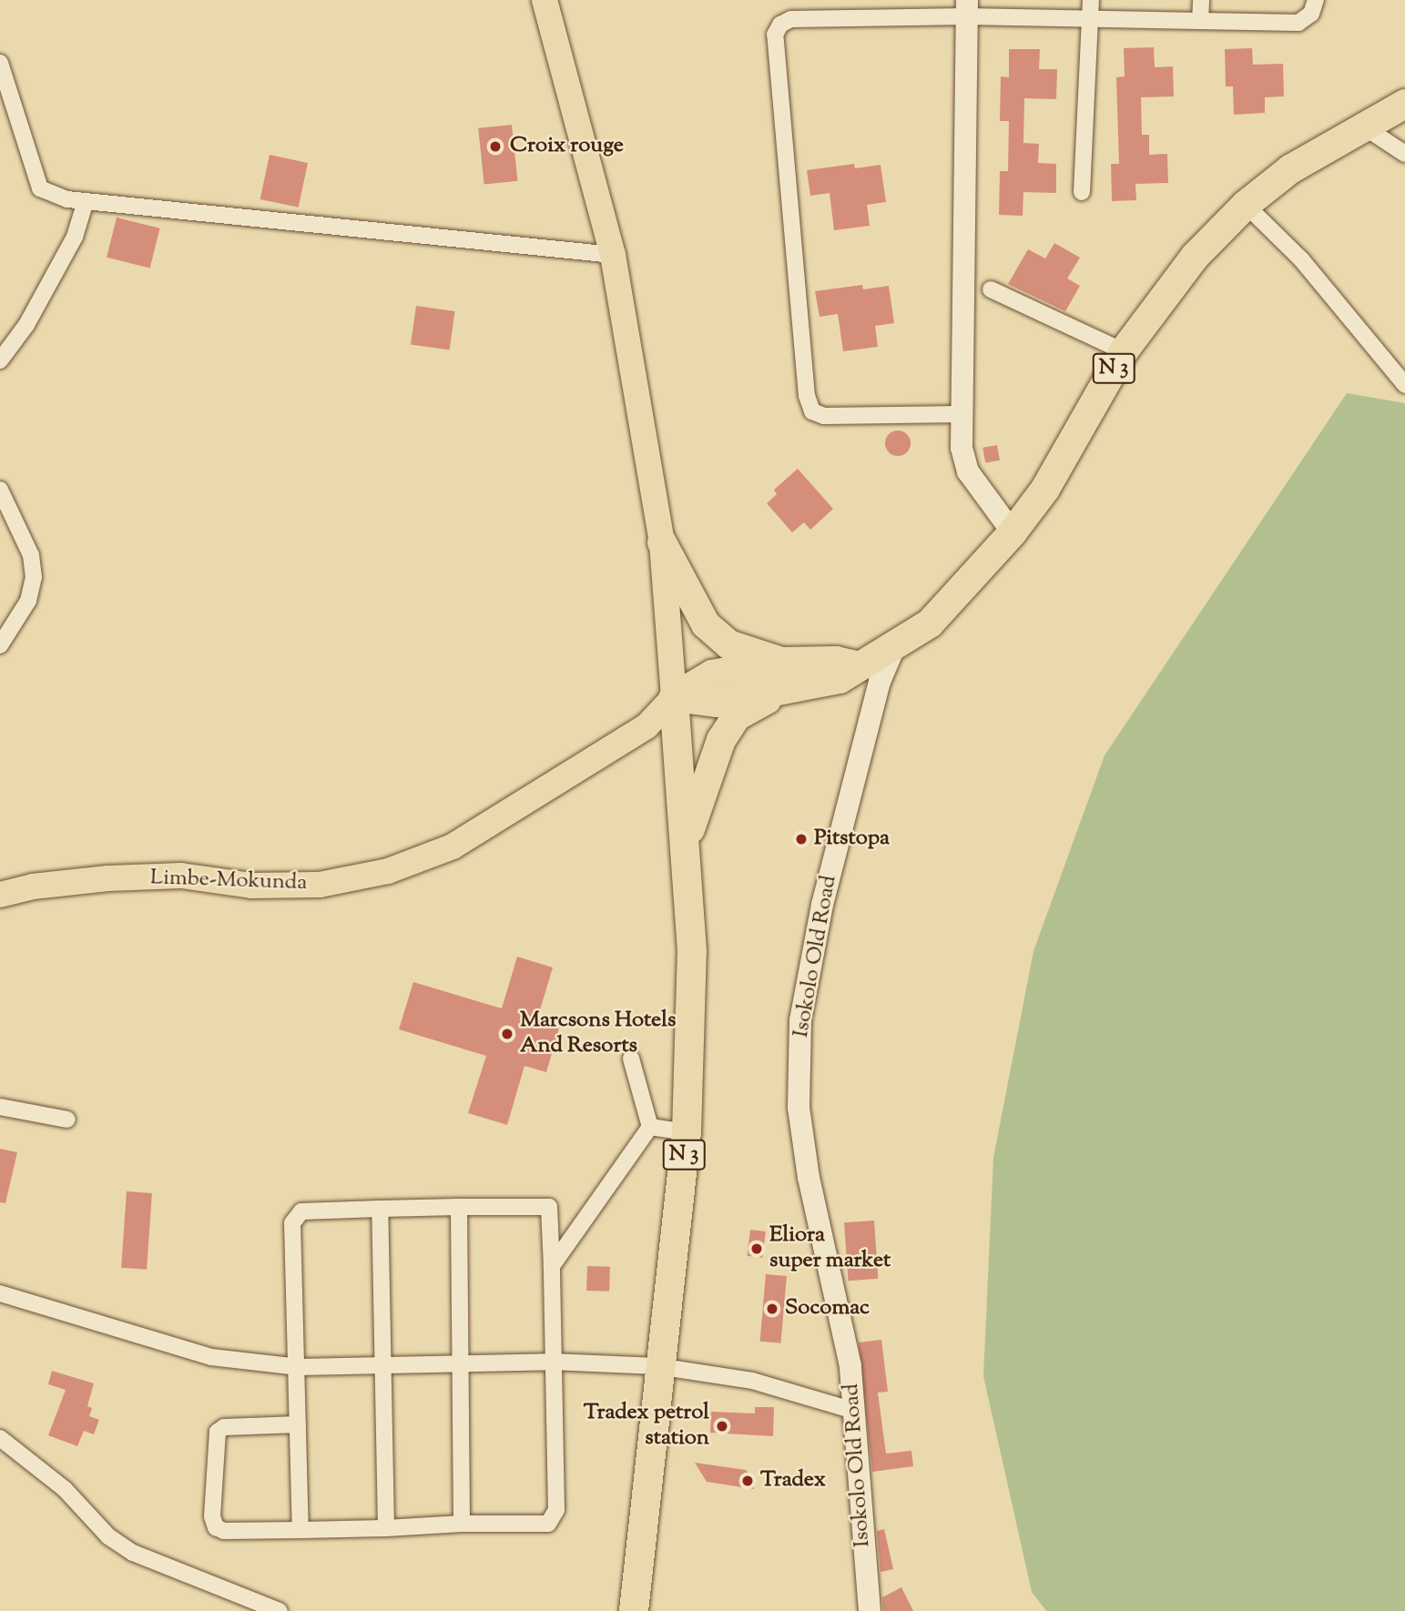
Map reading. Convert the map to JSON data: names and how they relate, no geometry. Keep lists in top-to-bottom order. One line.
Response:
{"streets":{"highway":["N 3"],"main road":["Limbe-Mokunda"],"street":["Isokolo Old Road"]},"crossings":[["N 3","Limbe-Mokunda"],["N 3","Isokolo Old Road"]],"places":["Croix rouge","Pitstopa","Marcsons Hotels And Resorts","Eliora super market","Socomac","Tradex petrol station","Tradex"]}
